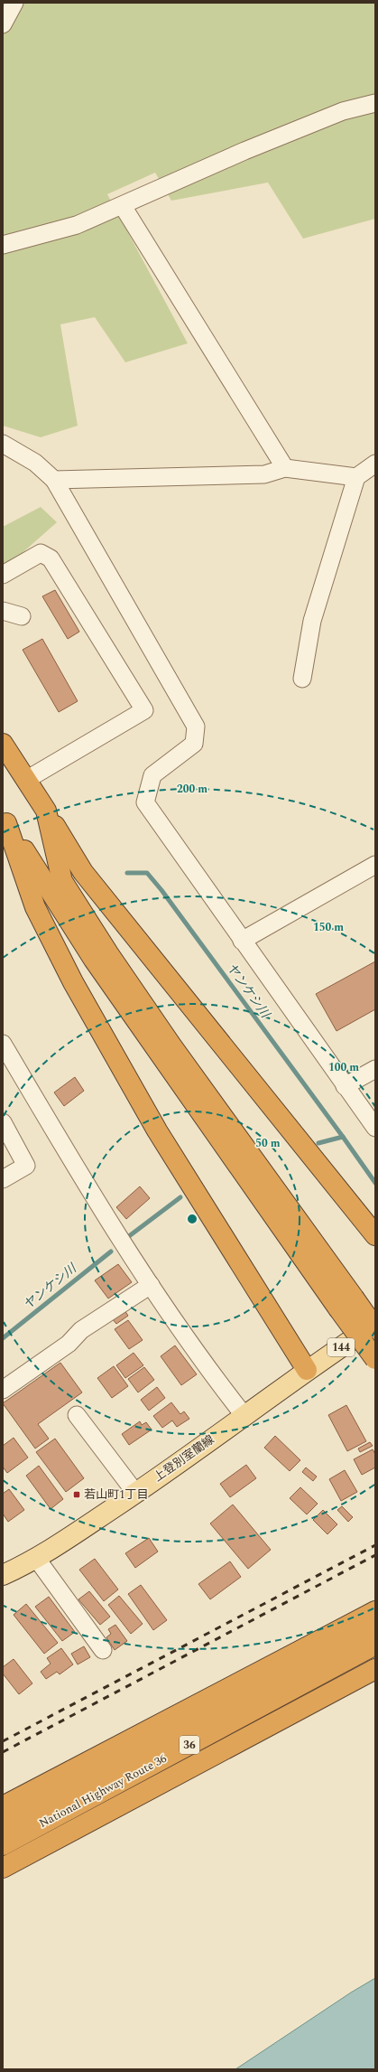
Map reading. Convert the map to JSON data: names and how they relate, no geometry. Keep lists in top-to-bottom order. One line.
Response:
{"streets":{"highway":["36","National Highway Route 36"],"main road":["144","上登別室蘭線"]},"crossings":[["144","上登別室蘭線"]],"water":["ヤンケシ川"],"places":{"transit":["若山町1丁目"]},"rings":["200 m","150 m","100 m","50 m"]}
